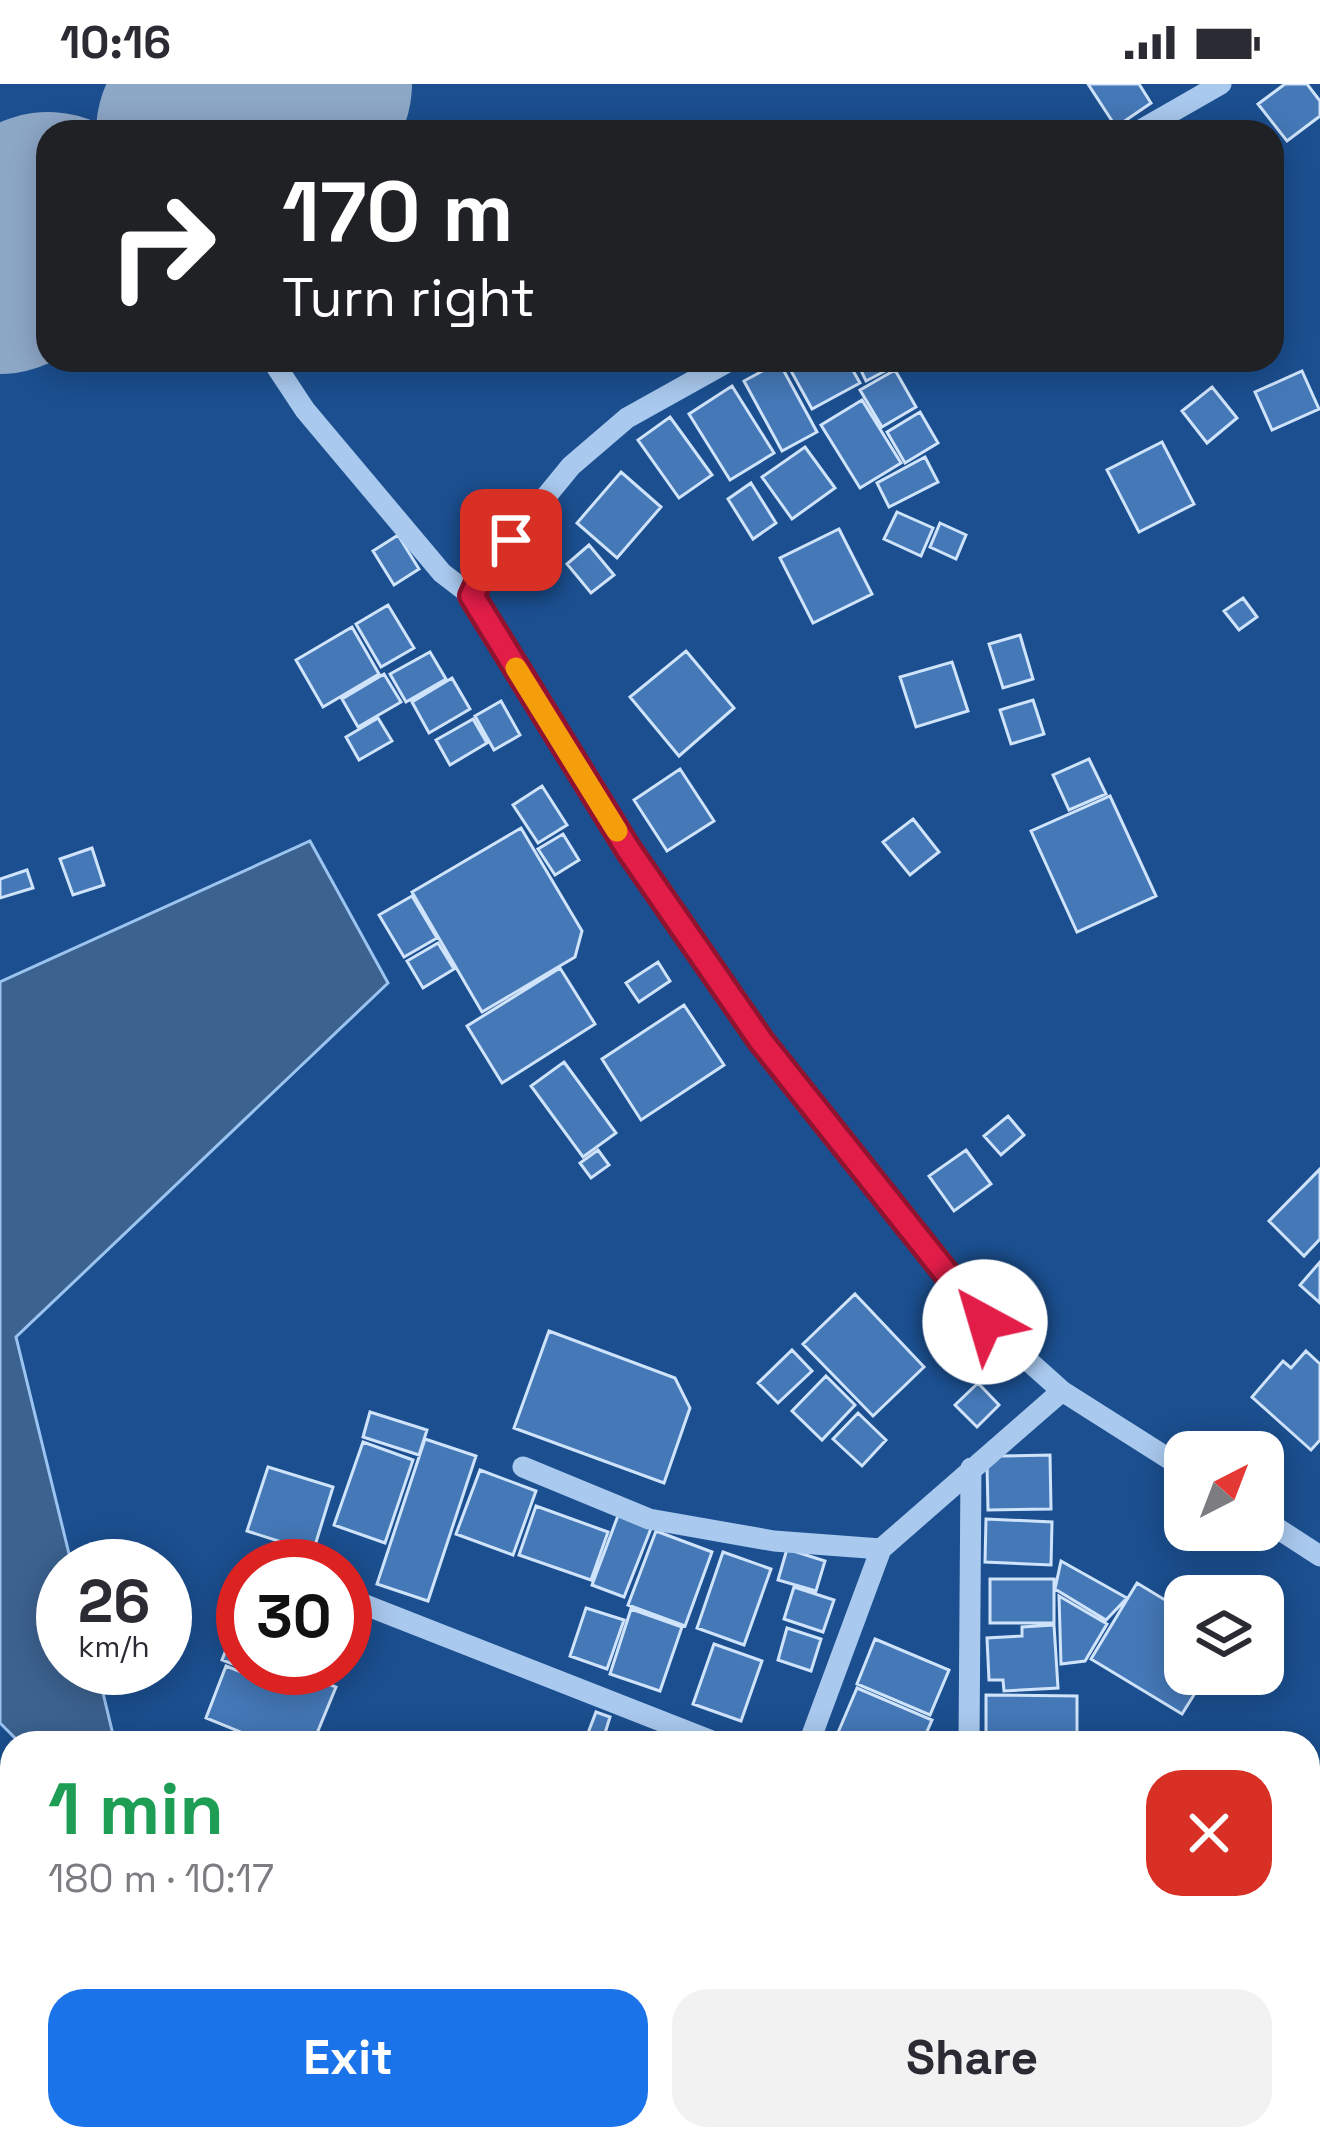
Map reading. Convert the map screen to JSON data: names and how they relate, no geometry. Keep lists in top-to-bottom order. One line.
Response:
{"north":"top right","page":{"status":"10:16","turn":["170 m","Turn right"],"speed":"26 km/h","limit":"30","heading":["1 min","180 m · 10:17"],"buttons":["Exit","Share"]}}
